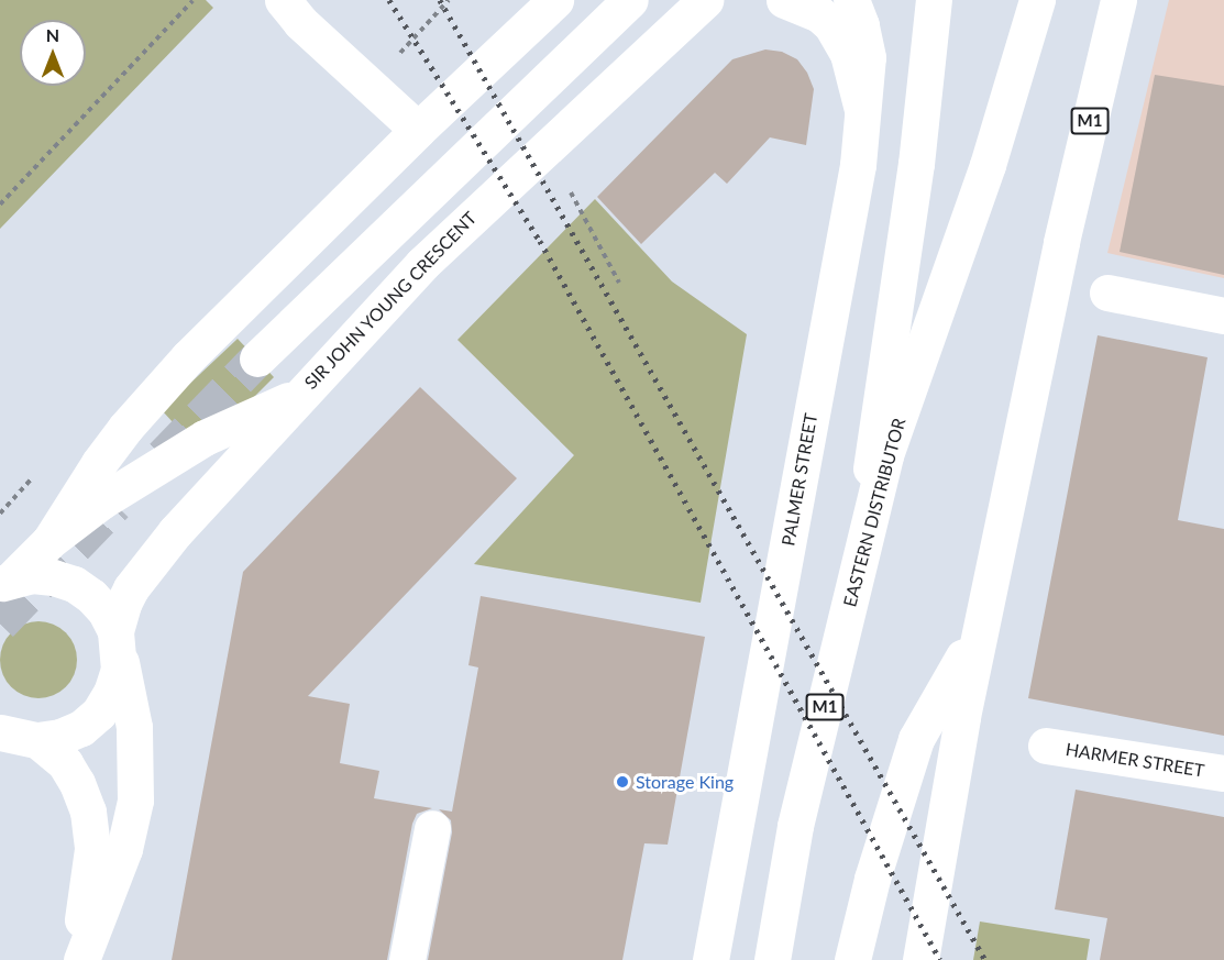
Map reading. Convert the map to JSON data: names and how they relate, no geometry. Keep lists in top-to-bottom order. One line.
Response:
{"streets":{"main road":["M1","SIR JOHN YOUNG CRESCENT","PALMER STREET","EASTERN DISTRIBUTOR","HARMER STREET"]},"places":["Storage King"],"north":"top"}
